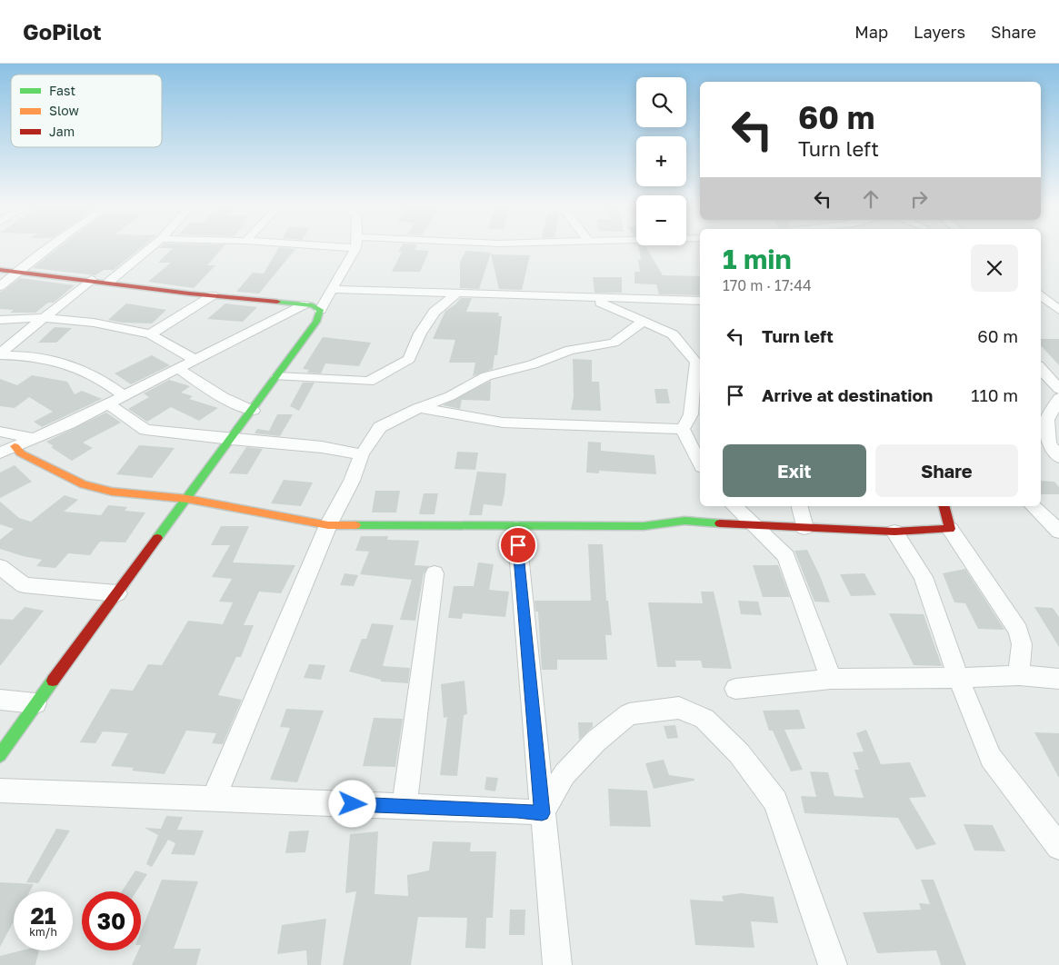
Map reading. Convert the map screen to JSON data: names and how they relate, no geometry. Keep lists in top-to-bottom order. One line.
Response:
{"legend":["Fast","Slow","Jam"],"page":{"header":"GoPilot","nav":["Map","Layers","Share"],"map_buttons":["+","−"],"turn":["60 m","Turn left"],"heading":["1 min","170 m · 17:44"],"list":[{"name":"Turn left","value":"60 m"},{"name":"Arrive at destination","value":"110 m"}],"buttons":["Exit","Share"],"speed":"21 km/h","limit":"30"}}
